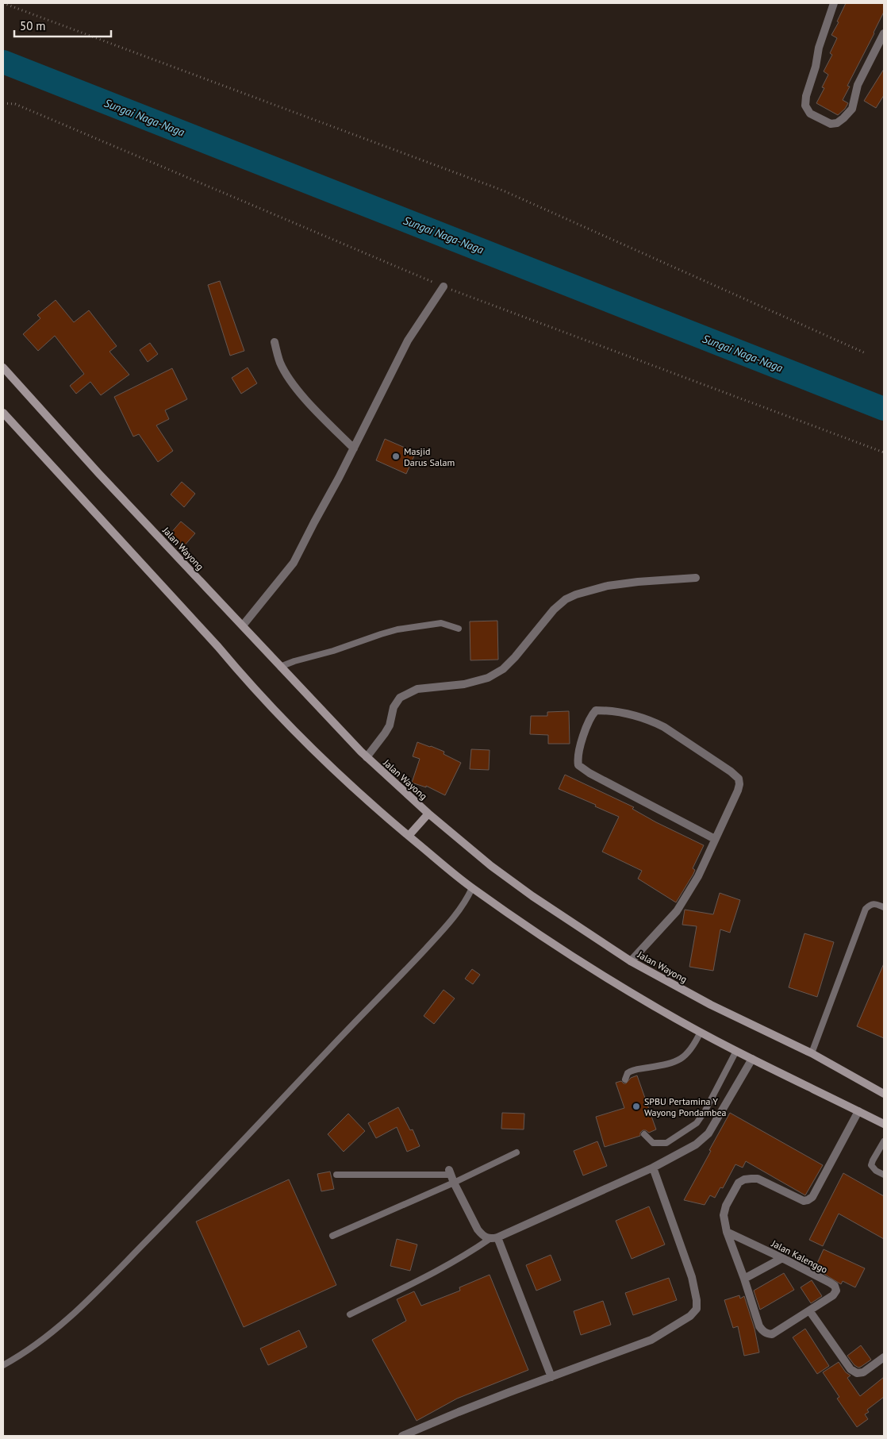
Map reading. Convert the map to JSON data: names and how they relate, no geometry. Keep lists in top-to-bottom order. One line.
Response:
{"streets":{"main road":["Jalan Wayong"],"street":["Jalan Kalenggo"]},"water":["Sungai Naga-Naga"],"places":["Masjid Darus Salam","SPBU Pertamina Y Wayong Pondambea"],"scale_bar":"50 m"}
